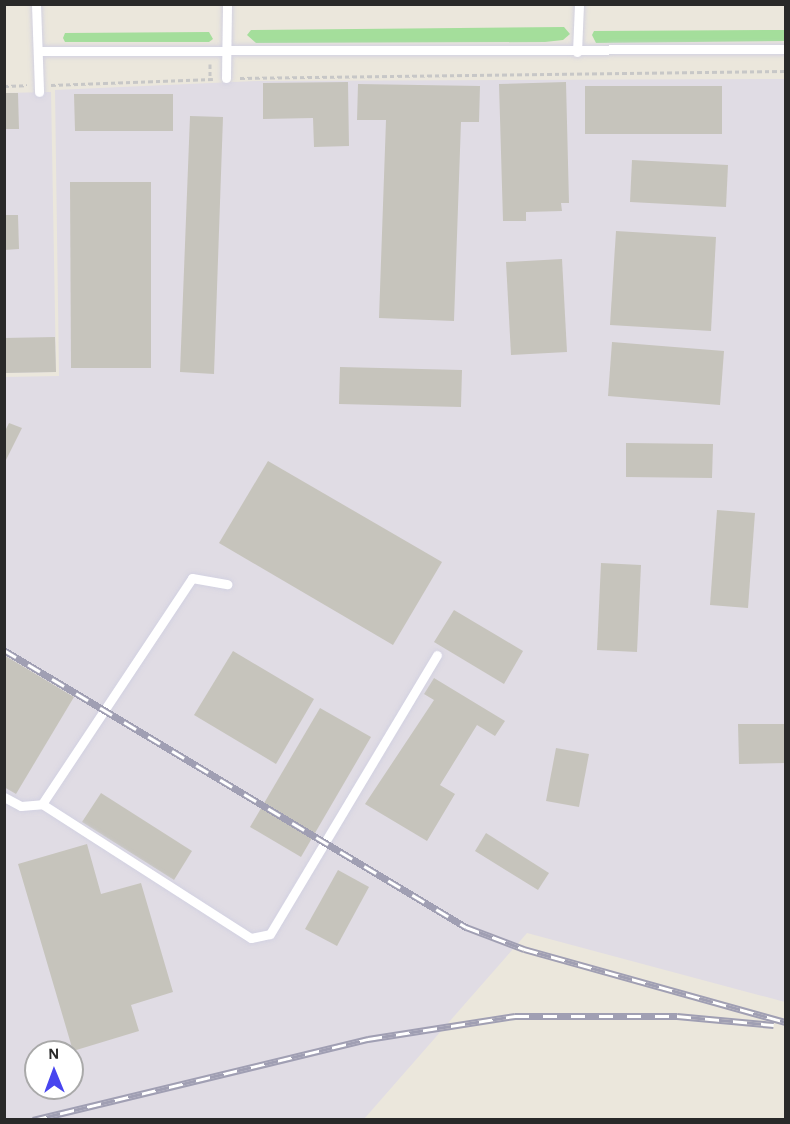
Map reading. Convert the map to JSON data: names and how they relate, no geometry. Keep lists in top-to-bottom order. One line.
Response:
{"north":"top"}
